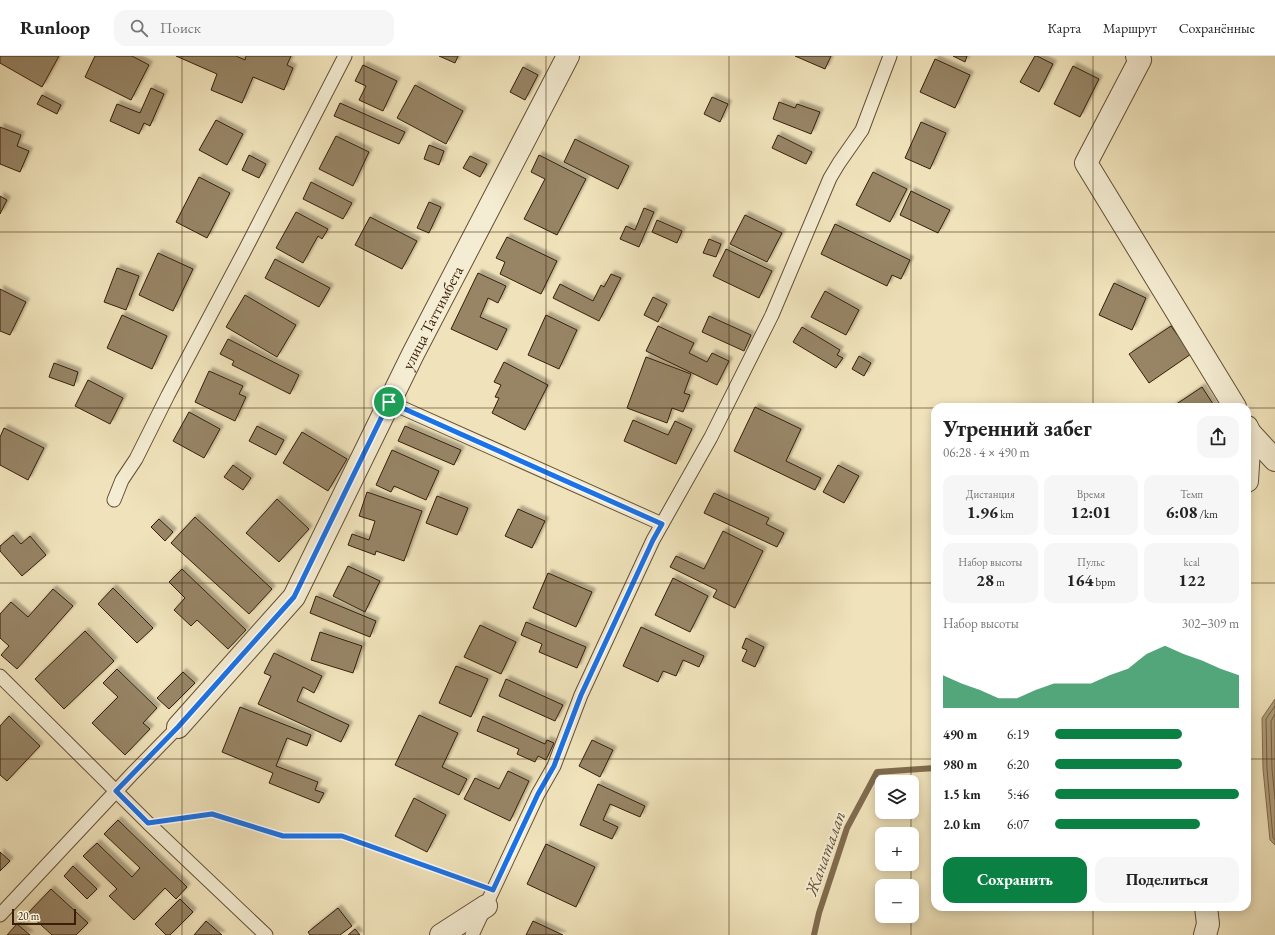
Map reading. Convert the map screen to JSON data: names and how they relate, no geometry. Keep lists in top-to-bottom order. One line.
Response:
{"streets":{"street":["улица Таттимбета"]},"water":["Жанаталап"],"scale_bar":"20 m","page":{"header":"Runloop","search":"Поиск","nav":["Карта","Маршрут","Сохранённые"],"heading":["Утренний забег","06:28 · 4 × 490 m"],"stats":[["Дистанция","1.96 km"],["Время","12:01"],["Темп","6:08 /km"],["Набор высоты","28 m"],["Пульс","164 bpm"],["kcal","122"]],"chart":["Набор высоты","302–309 m"],"list":[{"name":"490 m","note":"6:19"},{"name":"980 m","note":"6:20"},{"name":"1.5 km","note":"5:46"},{"name":"2.0 km","note":"6:07"}],"map_buttons":["+","−"],"buttons":["Сохранить","Поделиться"],"scale":"20 m"}}
